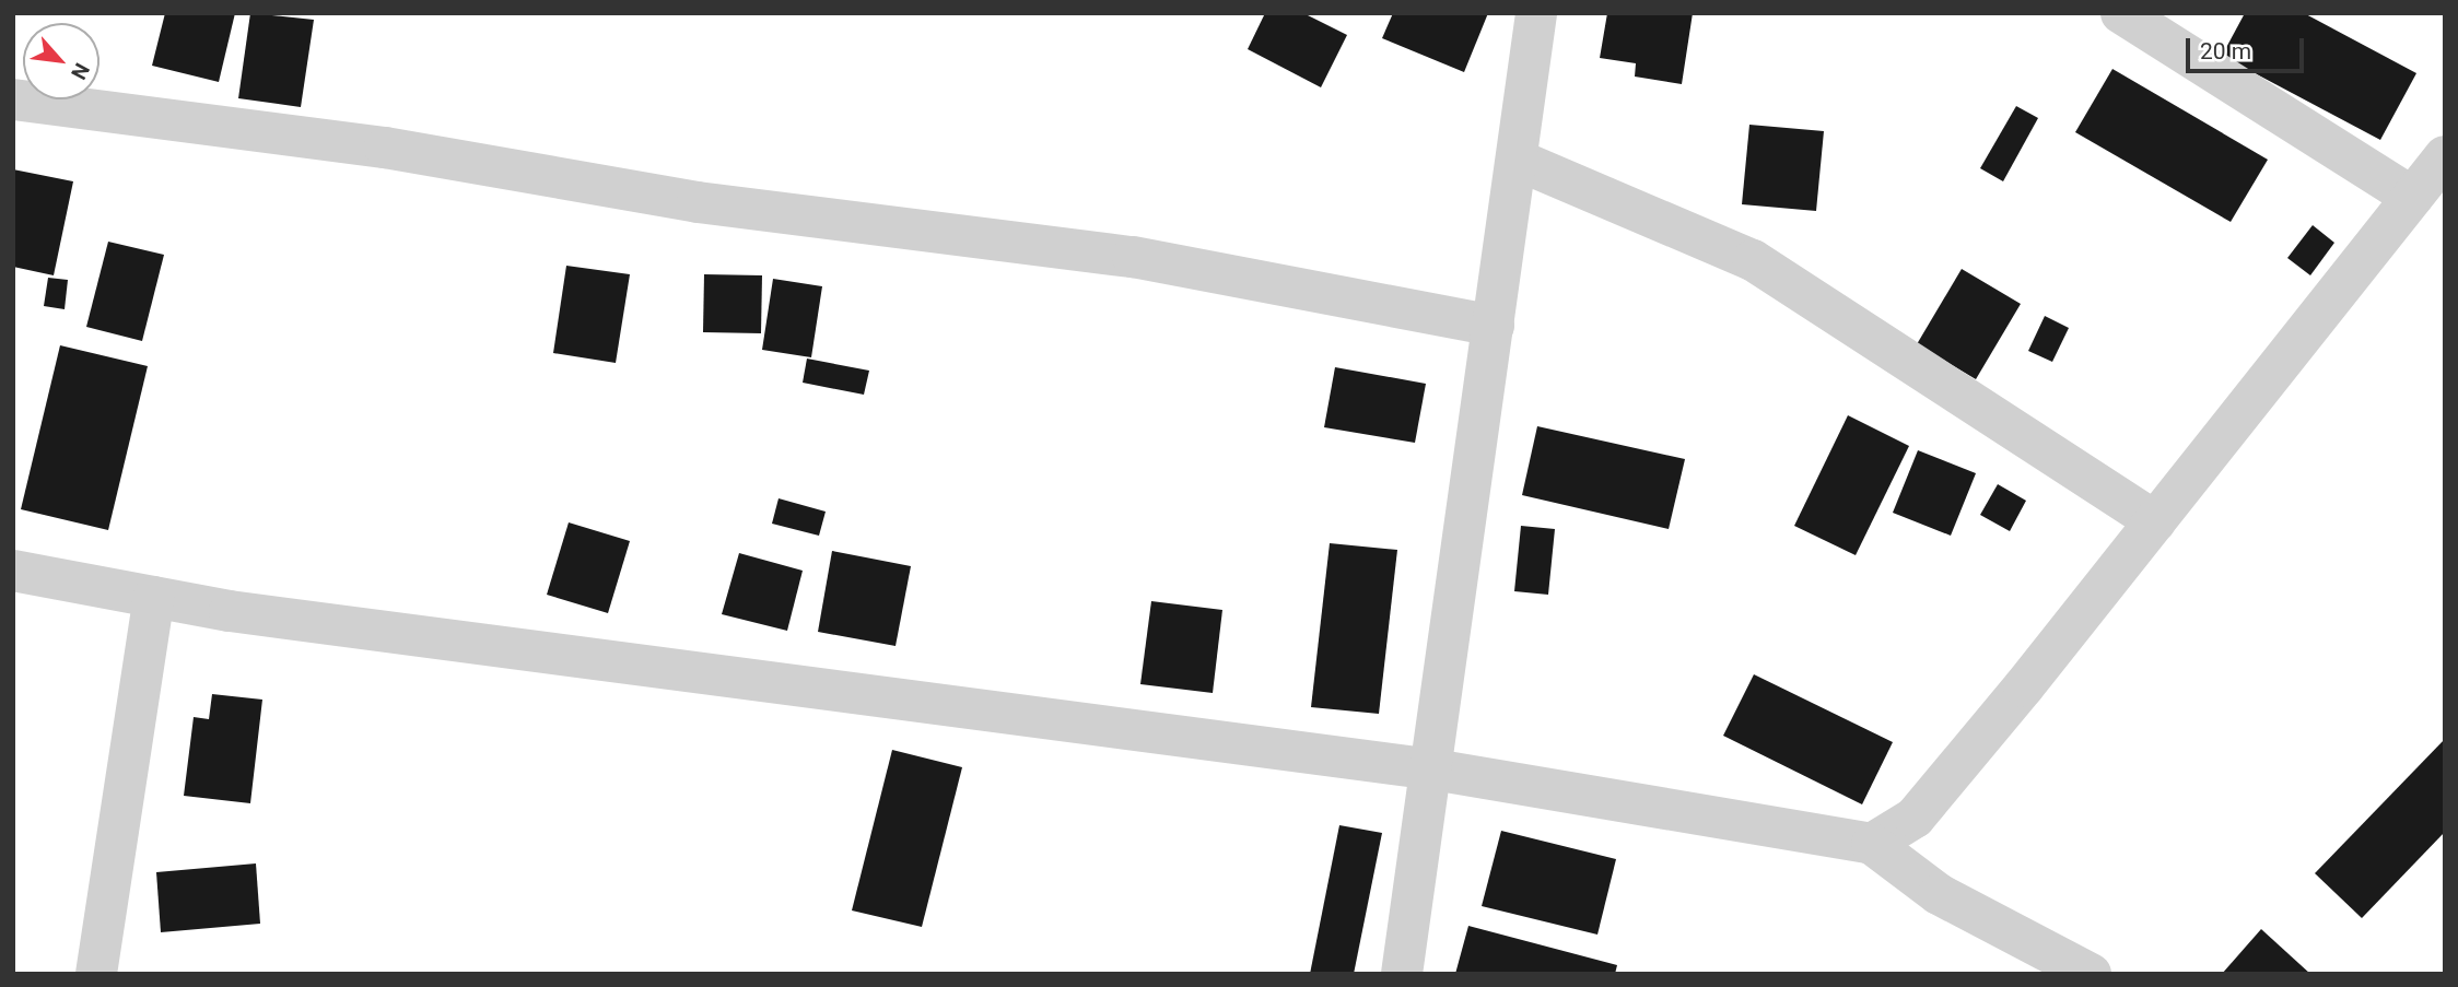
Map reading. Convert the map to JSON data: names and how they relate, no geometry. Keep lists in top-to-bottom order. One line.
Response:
{"scale_bar":"20 m","north":"bottom right"}
